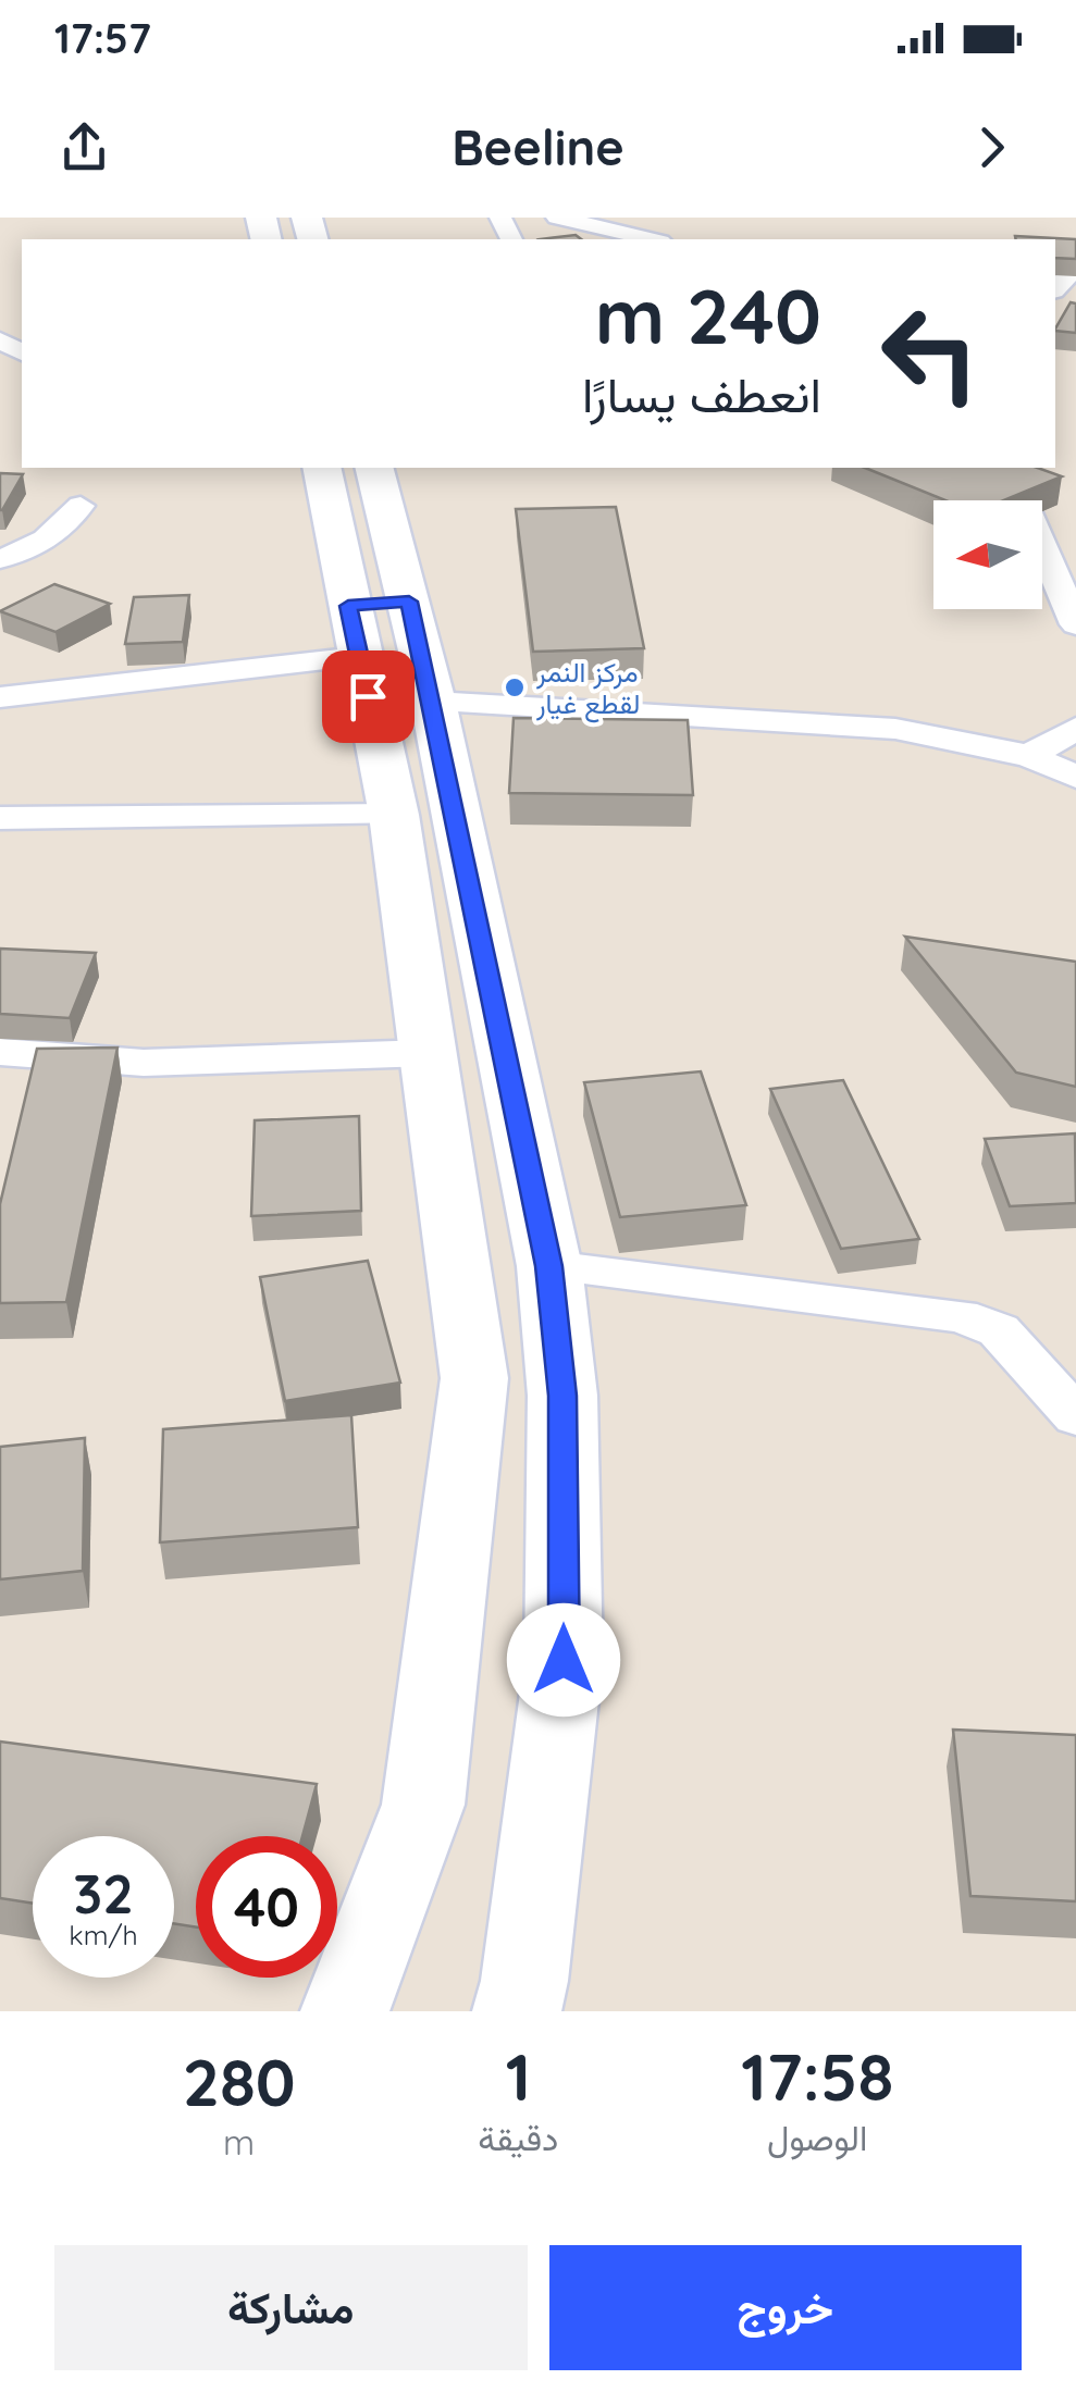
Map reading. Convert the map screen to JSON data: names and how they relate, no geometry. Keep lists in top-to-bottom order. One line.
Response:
{"places":["مركز النمر لقطع غيار"],"north":"left","page":{"status":"17:57","header":"Beeline","turn":["240 m","انعطف يسارًا"],"speed":"32 km/h","limit":"40","eta":["17:58","الوصول","1","دقيقة","280","m"],"buttons":["خروج","مشاركة"]}}
